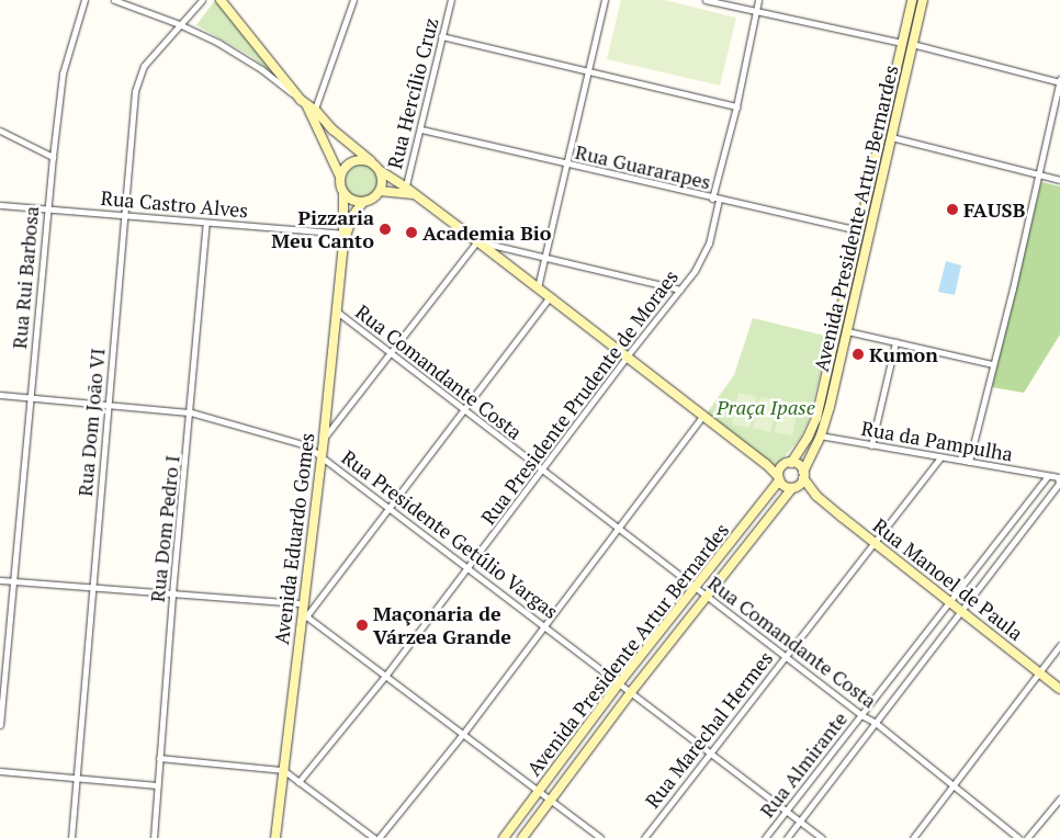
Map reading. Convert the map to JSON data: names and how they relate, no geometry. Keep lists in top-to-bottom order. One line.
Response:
{"streets":{"main road":["Avenida Presidente Artur Bernardes","Avenida Eduardo Gomes","Rua Manoel de Paula"],"street":["Rua Hercílio Cruz","Rua Guararapes","Rua Castro Alves","Rua Rui Barbosa","Rua Comandante Costa","Rua Presidente Prudente de Moraes","Rua Dom João VI","Rua da Pampulha","Rua Dom Pedro I","Rua Presidente Getúlio Vargas","Rua Marechal Hermes","Rua Almirante"]},"crossings":[["Rua Hercílio Cruz","Rua Guararapes"],["Rua Guararapes","Avenida Presidente Artur Bernardes"],["Rua Guararapes","Rua Presidente Prudente de Moraes"],["Rua Castro Alves","Rua Rui Barbosa"],["Rua Castro Alves","Rua Dom João VI"],["Rua Castro Alves","Rua Dom Pedro I"],["Rua Castro Alves","Avenida Eduardo Gomes"],["Avenida Presidente Artur Bernardes","Rua Comandante Costa"],["Avenida Presidente Artur Bernardes","Rua da Pampulha"],["Avenida Presidente Artur Bernardes","Rua Presidente Getúlio Vargas"],["Avenida Presidente Artur Bernardes","Rua Manoel de Paula"],["Rua Rui Barbosa","Rua Presidente Getúlio Vargas"],["Rua Comandante Costa","Rua Presidente Prudente de Moraes"],["Rua Comandante Costa","Avenida Eduardo Gomes"],["Rua Comandante Costa","Rua Marechal Hermes"],["Rua Comandante Costa","Rua Almirante"],["Rua Presidente Prudente de Moraes","Rua Presidente Getúlio Vargas"],["Rua Dom João VI","Rua Presidente Getúlio Vargas"],["Rua da Pampulha","Rua Marechal Hermes"],["Rua da Pampulha","Rua Almirante"],["Rua Dom Pedro I","Rua Presidente Getúlio Vargas"],["Rua Presidente Getúlio Vargas","Avenida Eduardo Gomes"],["Rua Presidente Getúlio Vargas","Rua Marechal Hermes"],["Rua Presidente Getúlio Vargas","Rua Almirante"],["Rua Manoel de Paula","Rua Marechal Hermes"],["Rua Manoel de Paula","Rua Almirante"]],"parks":["Praça Ipase"],"places":["FAUSB","Pizzaria Meu Canto","Academia Bio","Kumon","Maçonaria de Várzea Grande"]}
